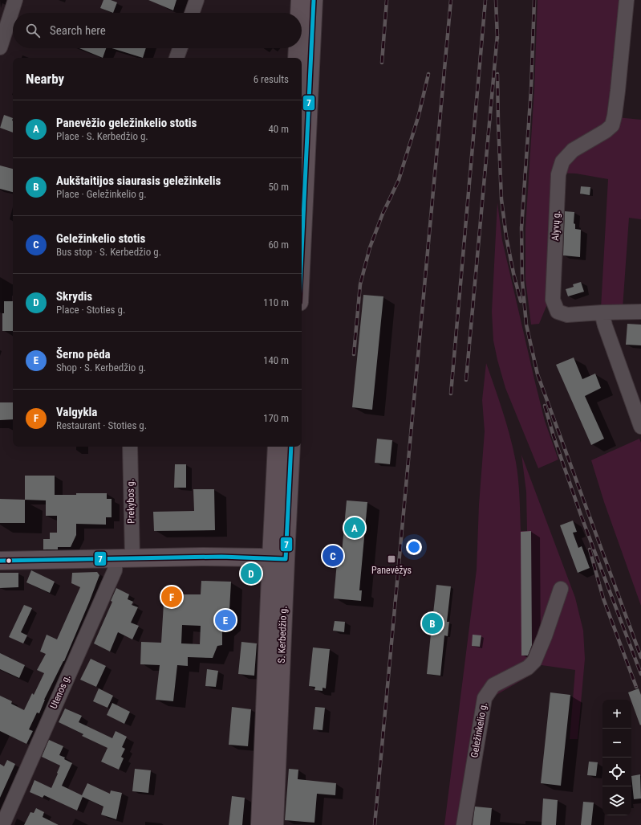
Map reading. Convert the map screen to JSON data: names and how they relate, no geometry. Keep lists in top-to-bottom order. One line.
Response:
{"streets":{"main road":["S. Kerbedžio g."],"street":["Alyvų g.","Prekybos g.","Utenos g.","Geležinkelio g."]},"crossings":[["Prekybos g.","Utenos g."]],"places":{"transit":["Panevėžys"]},"lines":["transit line 7"],"page":{"search":"Search here","heading":["Nearby","6 results"],"list":[{"mark":"A","name":"Panevėžio geležinkelio stotis","note":"Place · S. Kerbedžio g.","value":"40 m"},{"mark":"B","name":"Aukštaitijos siaurasis geležinkelis","note":"Place · Geležinkelio g.","value":"50 m"},{"mark":"C","name":"Geležinkelio stotis","note":"Bus stop · S. Kerbedžio g.","value":"60 m"},{"mark":"D","name":"Skrydis","note":"Place · Stoties g.","value":"110 m"},{"mark":"E","name":"Šerno pėda","note":"Shop · S. Kerbedžio g.","value":"140 m"},{"mark":"F","name":"Valgykla","note":"Restaurant · Stoties g.","value":"170 m"}],"pins":["A","C","D","F","E","B"],"map_buttons":["+","−"]}}
